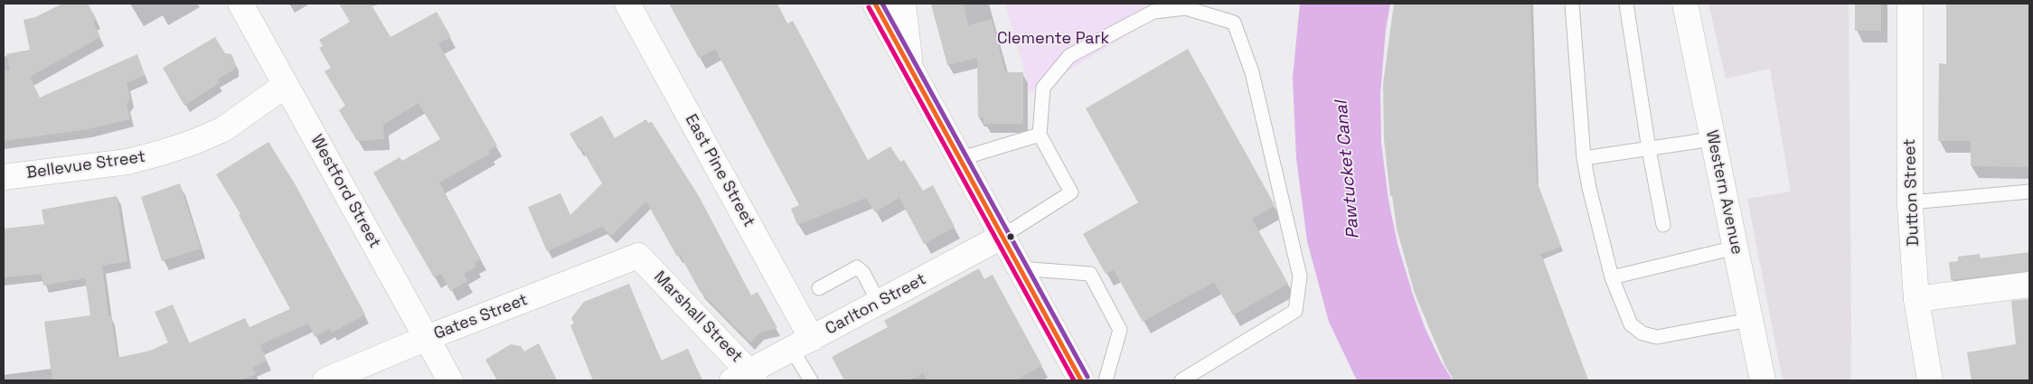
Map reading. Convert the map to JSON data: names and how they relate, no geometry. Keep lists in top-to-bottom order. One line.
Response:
{"streets":{"street":["Bellevue Street","East Pine Street","Westford Street","Western Avenue","Dutton Street","Carlton Street","Gates Street","Marshall Street"]},"crossings":[["Bellevue Street","Westford Street"],["East Pine Street","Carlton Street"],["Westford Street","Gates Street"],["Carlton Street","Marshall Street"],["Gates Street","Marshall Street"]],"water":["Pawtucket Canal"],"parks":["Clemente Park"]}
